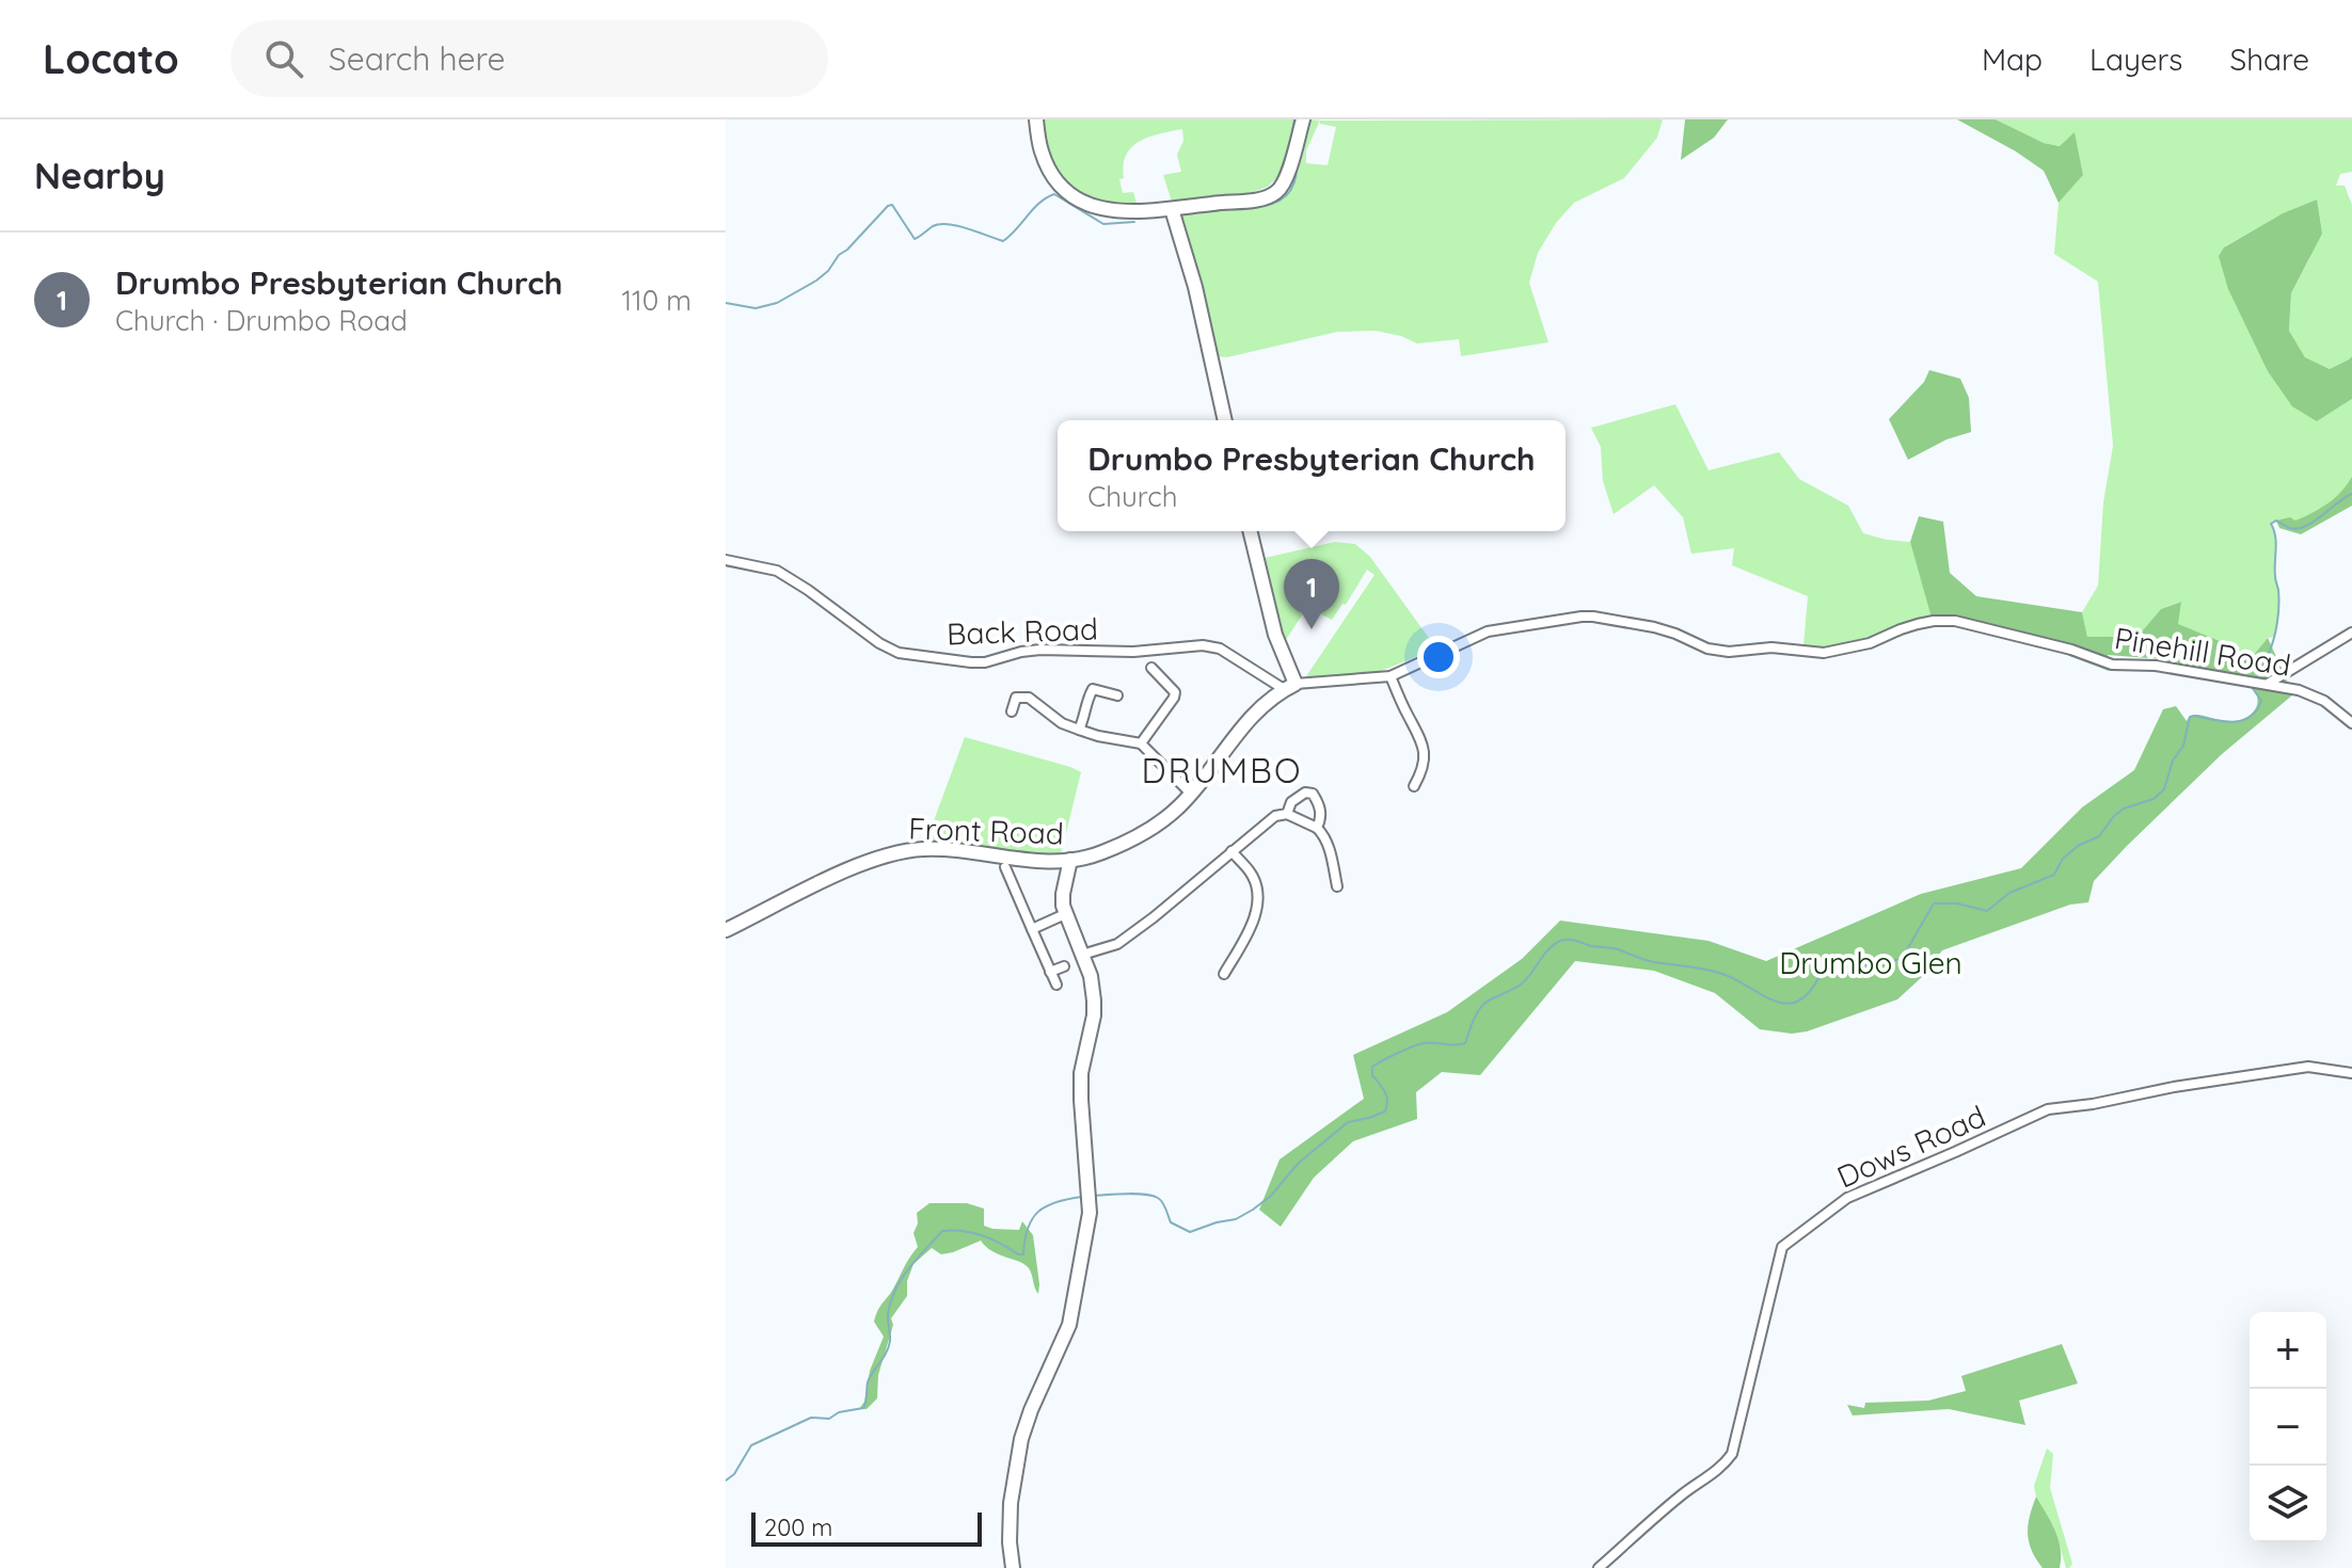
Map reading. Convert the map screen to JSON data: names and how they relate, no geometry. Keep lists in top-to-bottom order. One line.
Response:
{"streets":{"street":["Back Road","Pinehill Road","Front Road","Dows Road"]},"crossings":[["Back Road","Pinehill Road"],["Back Road","Front Road"],["Pinehill Road","Front Road"]],"districts":["DRUMBO"],"parks":["Drumbo Glen"],"scale_bar":"200 m","page":{"header":"Locato","search":"Search here","nav":["Map","Layers","Share"],"heading":"Nearby","list":[{"mark":"1","name":"Drumbo Presbyterian Church","note":"Church · Drumbo Road","value":"110 m"}],"popup":["Drumbo Presbyterian Church","Church"],"pins":"1","map_buttons":["+","−"],"scale":"200 m"}}
